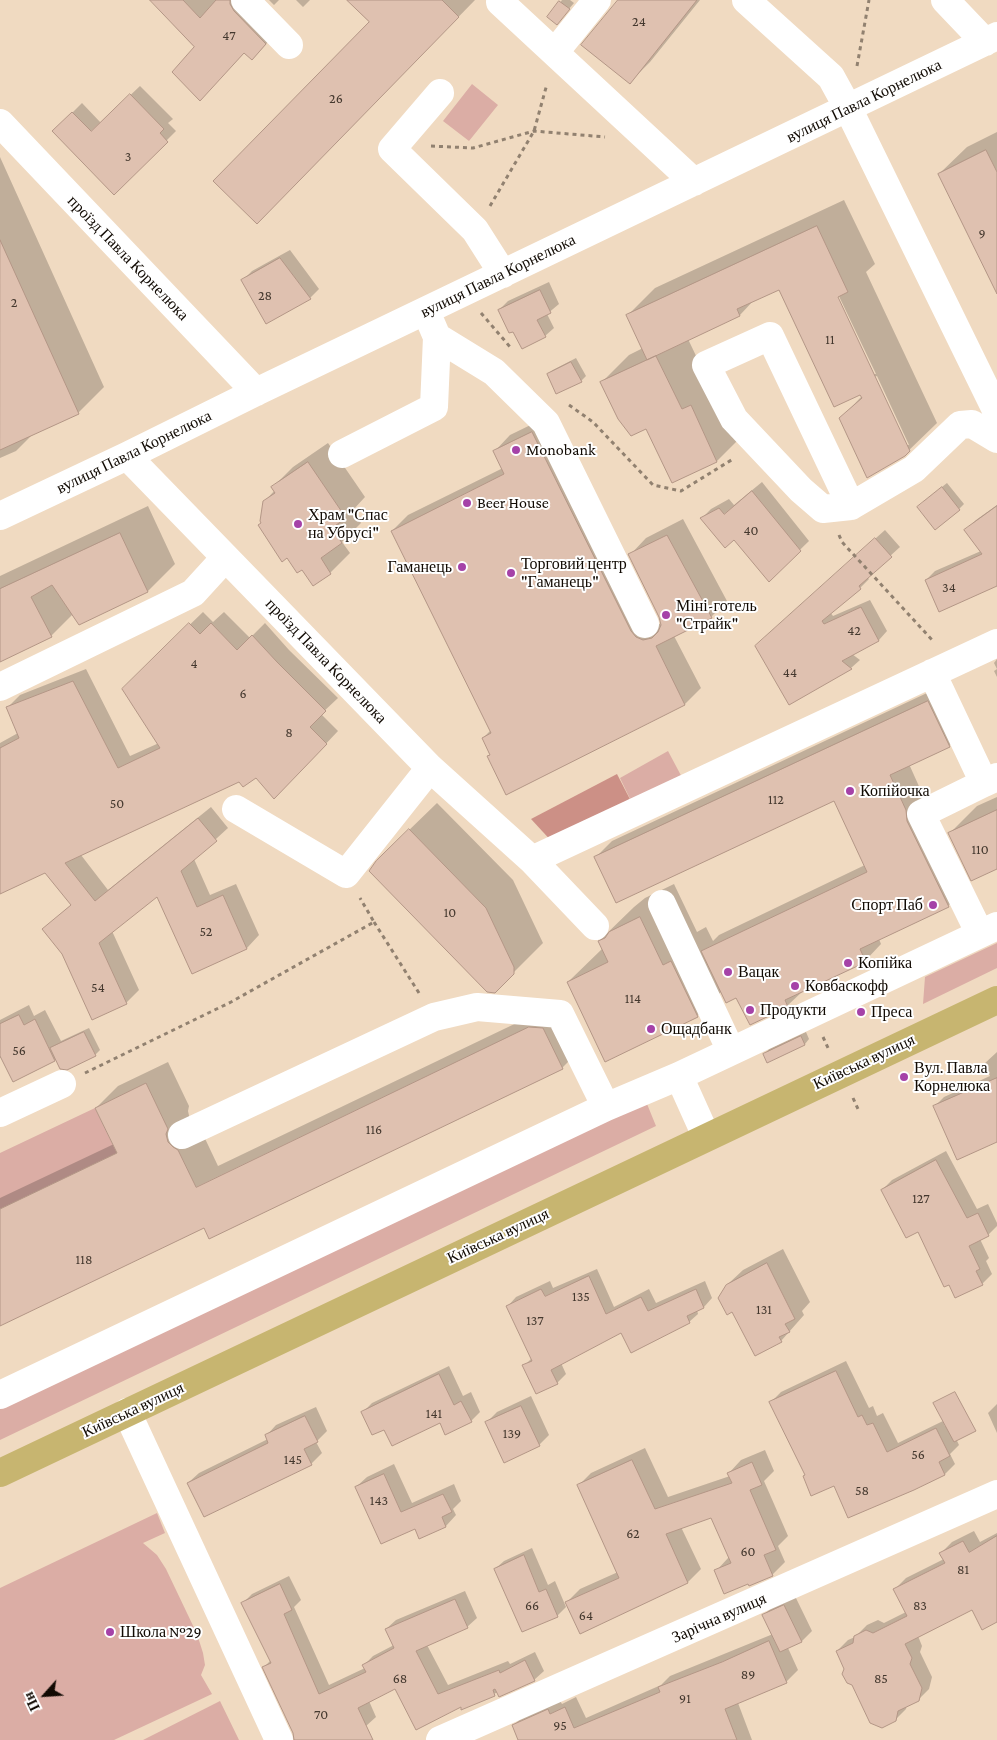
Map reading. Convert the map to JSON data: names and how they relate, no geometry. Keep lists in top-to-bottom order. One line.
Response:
{"streets":{"main road":["Київська вулиця"],"street":["вулиця Павла Корнелюка","проїзд Павла Корнелюка","Зарічна вулиця"]},"crossings":[["вулиця Павла Корнелюка","проїзд Павла Корнелюка"]],"places":["Monobank","Beer House","Храм \"Спас на Убрусі\"","Гаманець","Торговий центр \"Гаманець\"","Міні-готель \"Страйк\"","Копійочка","Спорт Паб","Копійка","Вацак","Ковбаскофф","Продукти","Преса","Ощадбанк","Вул. Павла Корнелюка","Школа №29"],"house_numbers":["24","47","26","3","9","28","2","11","40","34","42","4","44","6","8","112","50","110","10","52","54","114","56","116","127","118","135","131","137","141","139","56","145","58","143","62","60","81","66","83","64","89","68","85","91","70","95"],"north":"bottom left"}
